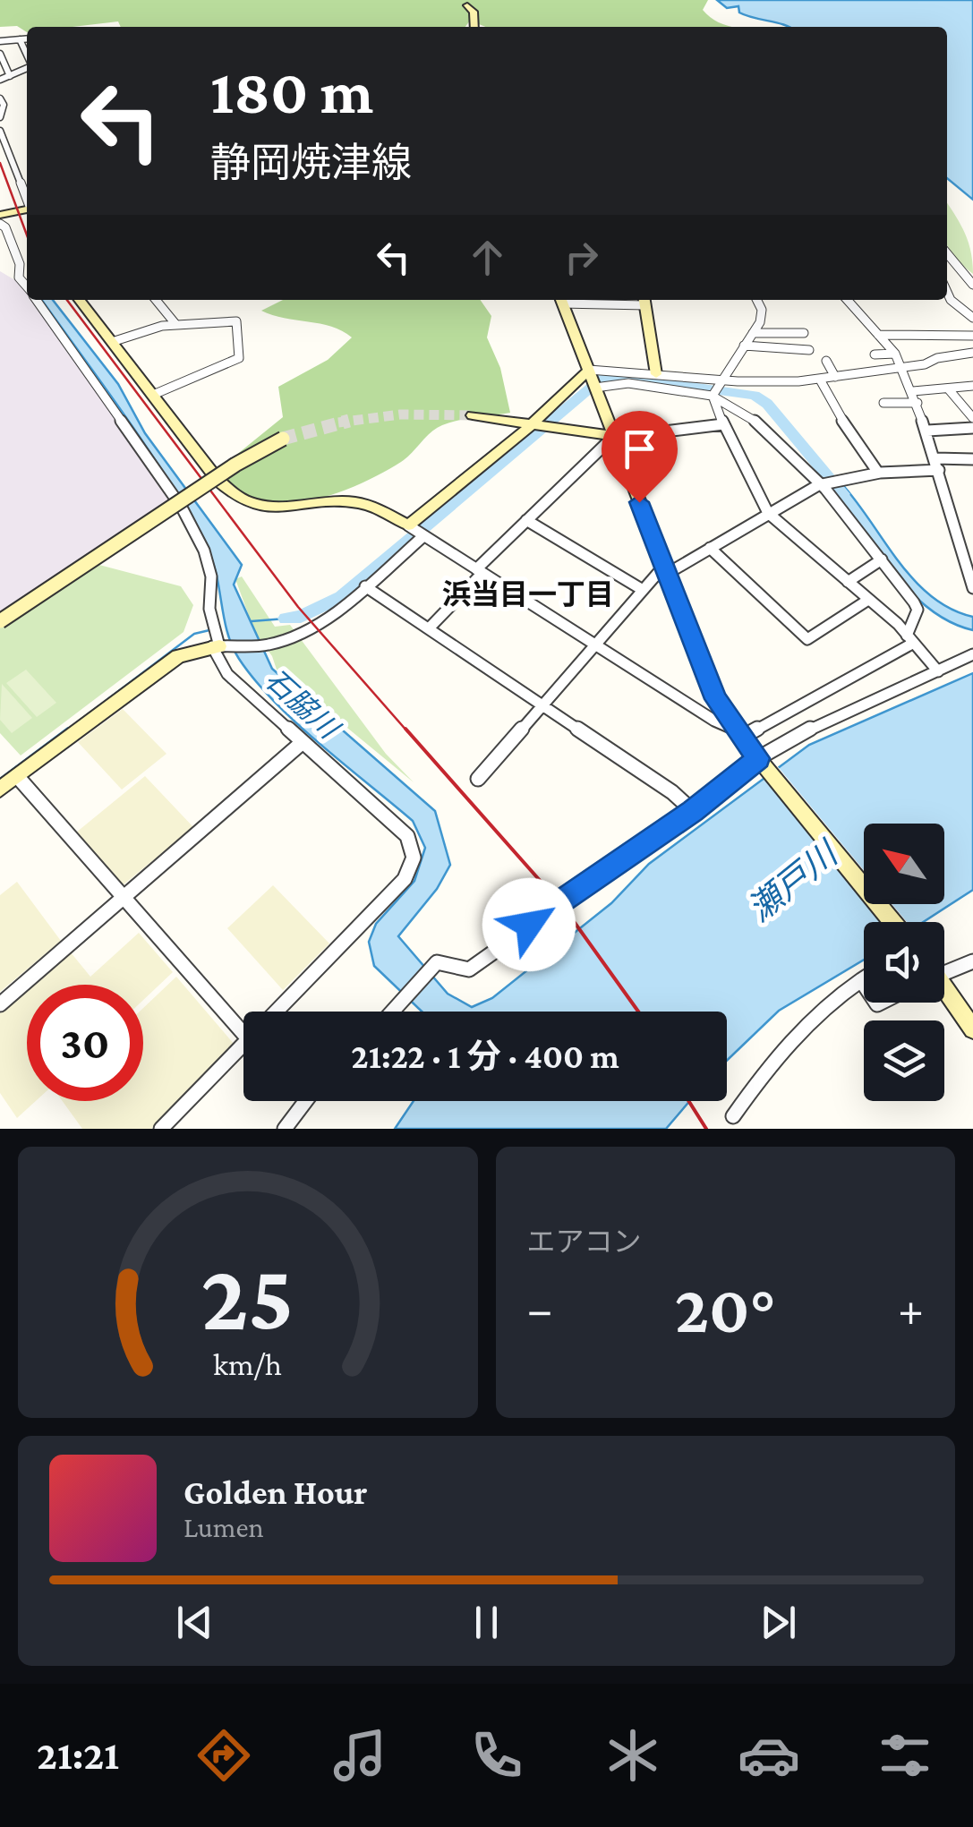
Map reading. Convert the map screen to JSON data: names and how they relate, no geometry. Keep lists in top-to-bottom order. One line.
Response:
{"districts":["浜当目一丁目"],"water":["石脇川","瀬戸川"],"north":"top left","page":{"turn":["180 m","静岡焼津線"],"limit":"30","trip":"21:22 · 1 分 · 400 m","tile":"エアコン","heat":["−","20°","+"],"song":["Golden Hour","Lumen"],"tabs":"21:21","gauge":["25","km/h"]}}
